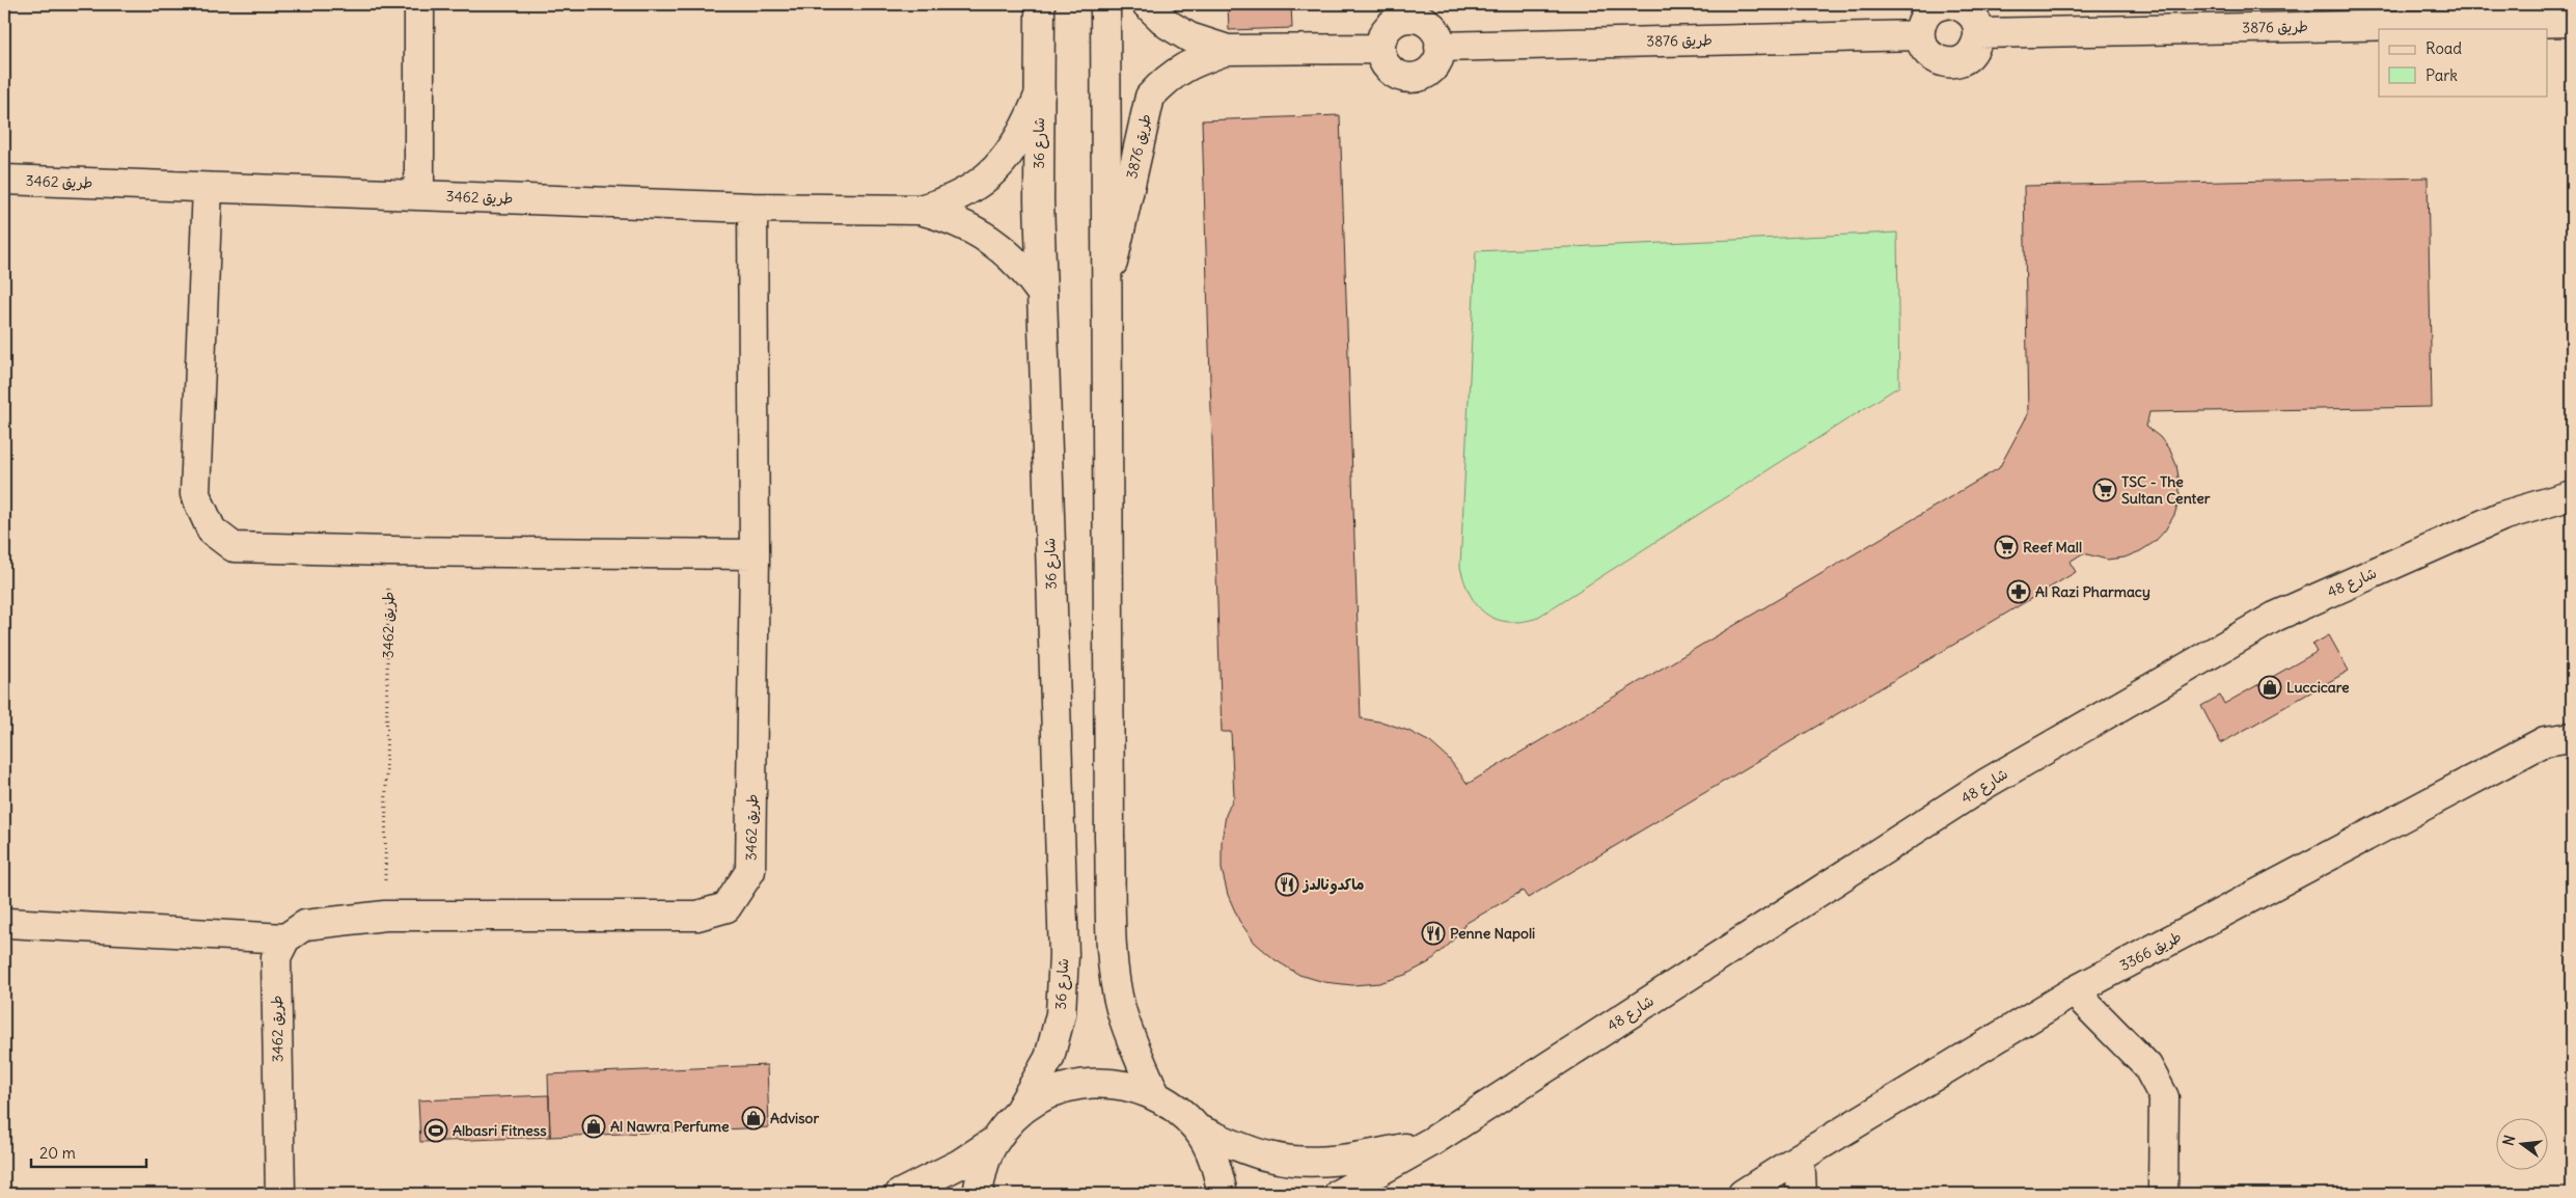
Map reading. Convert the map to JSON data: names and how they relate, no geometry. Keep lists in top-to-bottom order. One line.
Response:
{"streets":{"street":["طريق 3876","شارع 36","طريق 3462","شارع 48","طريق 3366"]},"places":{"supermarket":["TSC - The Sultan Center","Reef Mall"],"pharmacy":["Al Razi Pharmacy"],"shop":["Luccicare","Advisor","Al Nawra Perfume"],"restaurant":["ماكدونالدز","Penne Napoli"],"sports":["Albasri Fitness"]},"legend":["Road","Park"],"scale_bar":"20 m","north":"left"}
